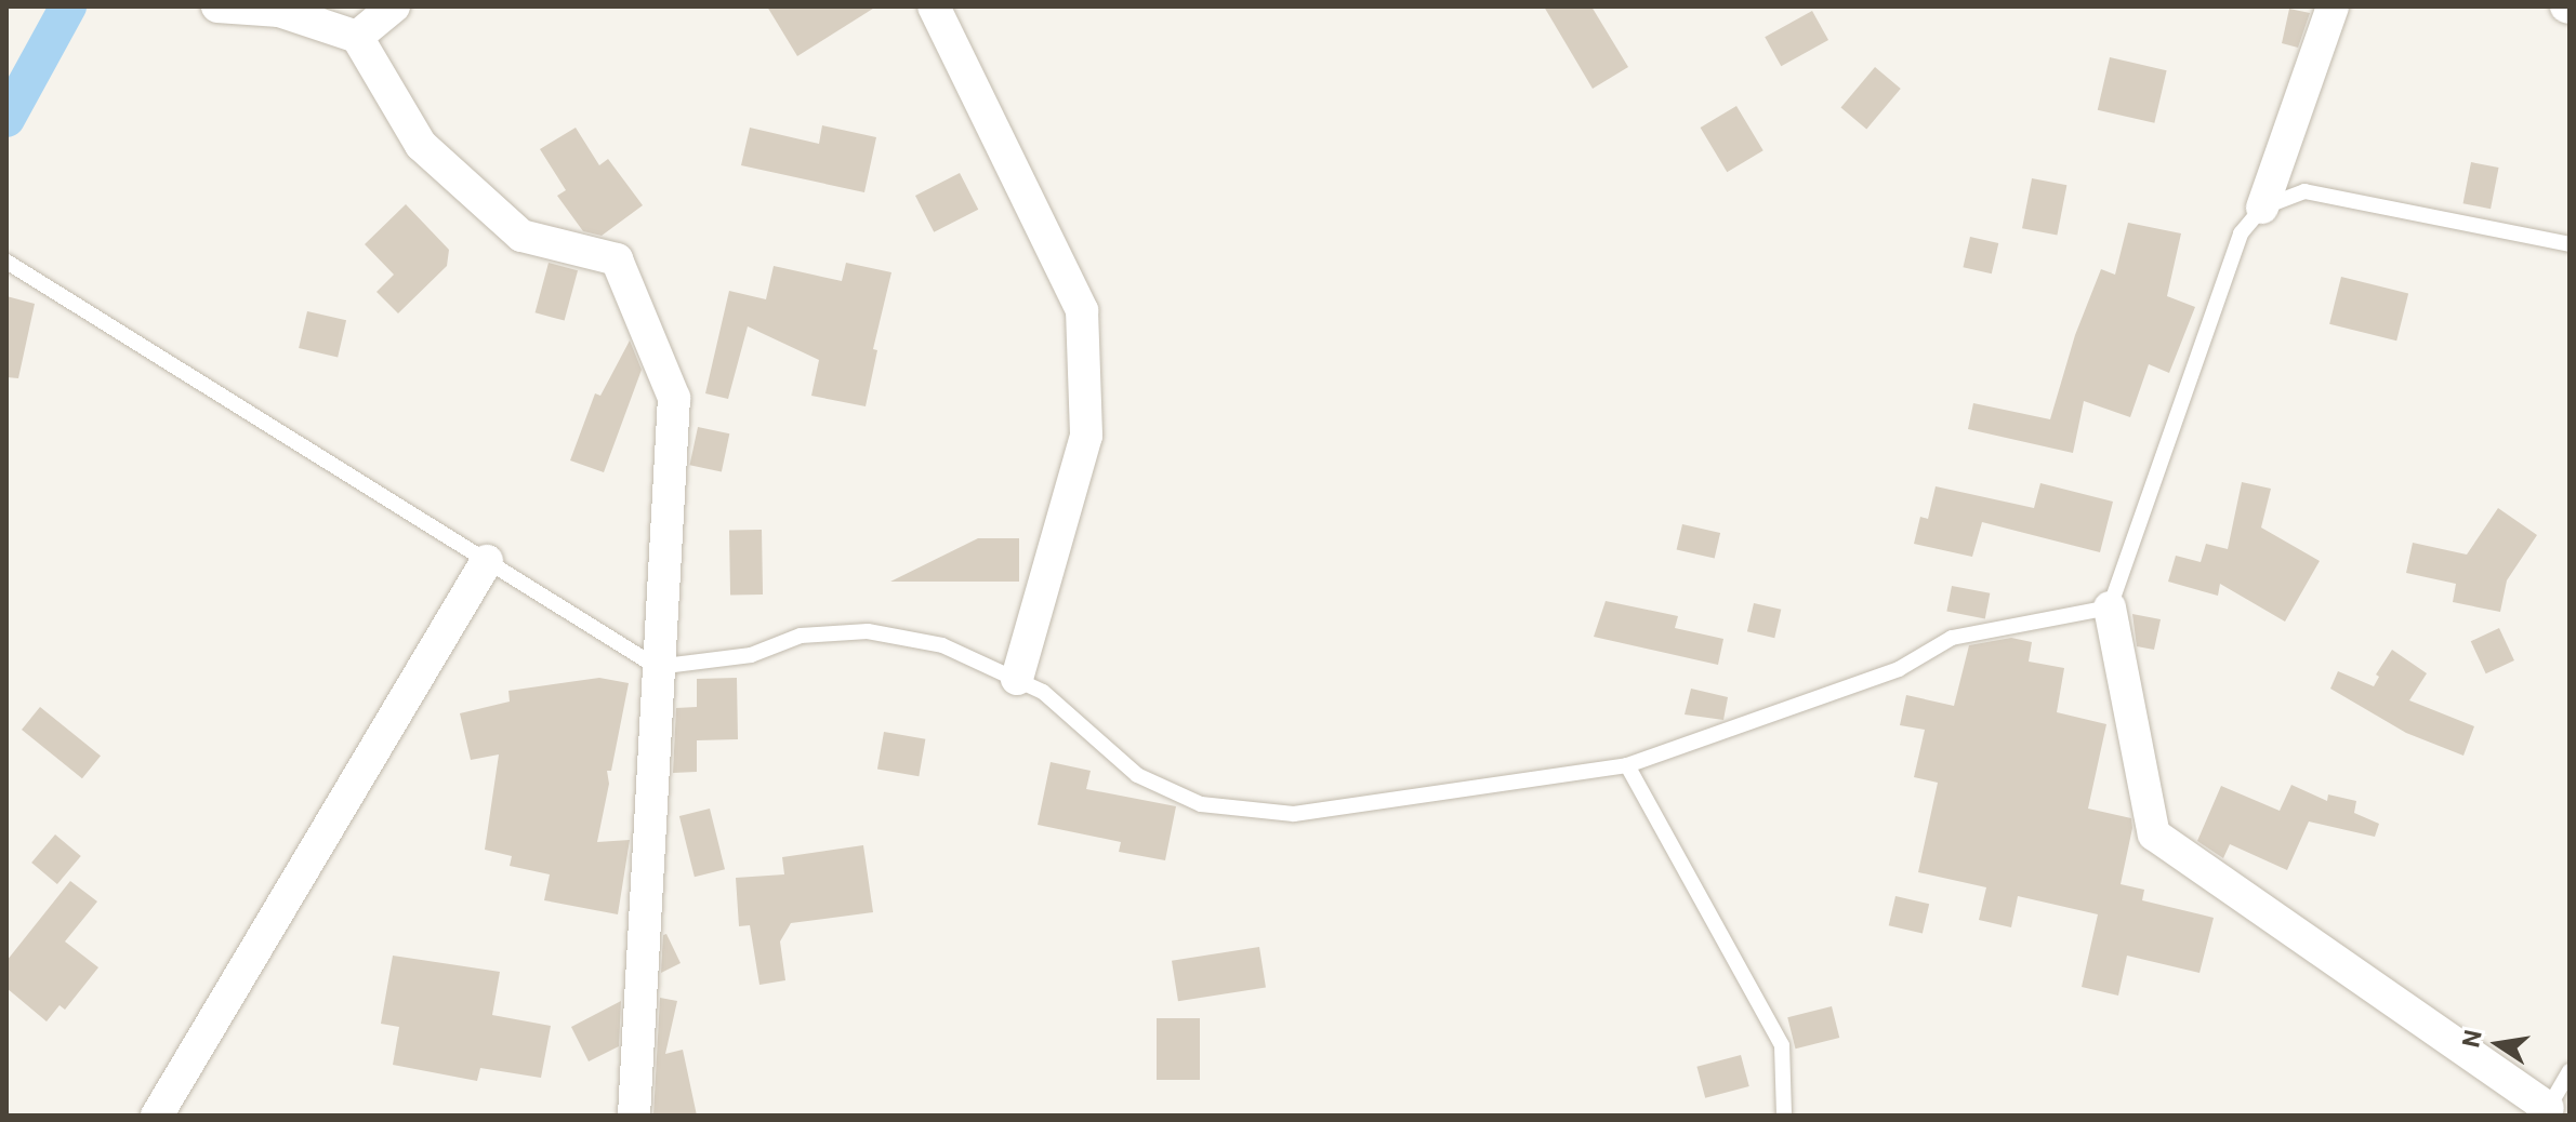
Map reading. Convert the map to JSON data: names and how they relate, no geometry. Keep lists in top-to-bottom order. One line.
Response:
{"north":"left"}
